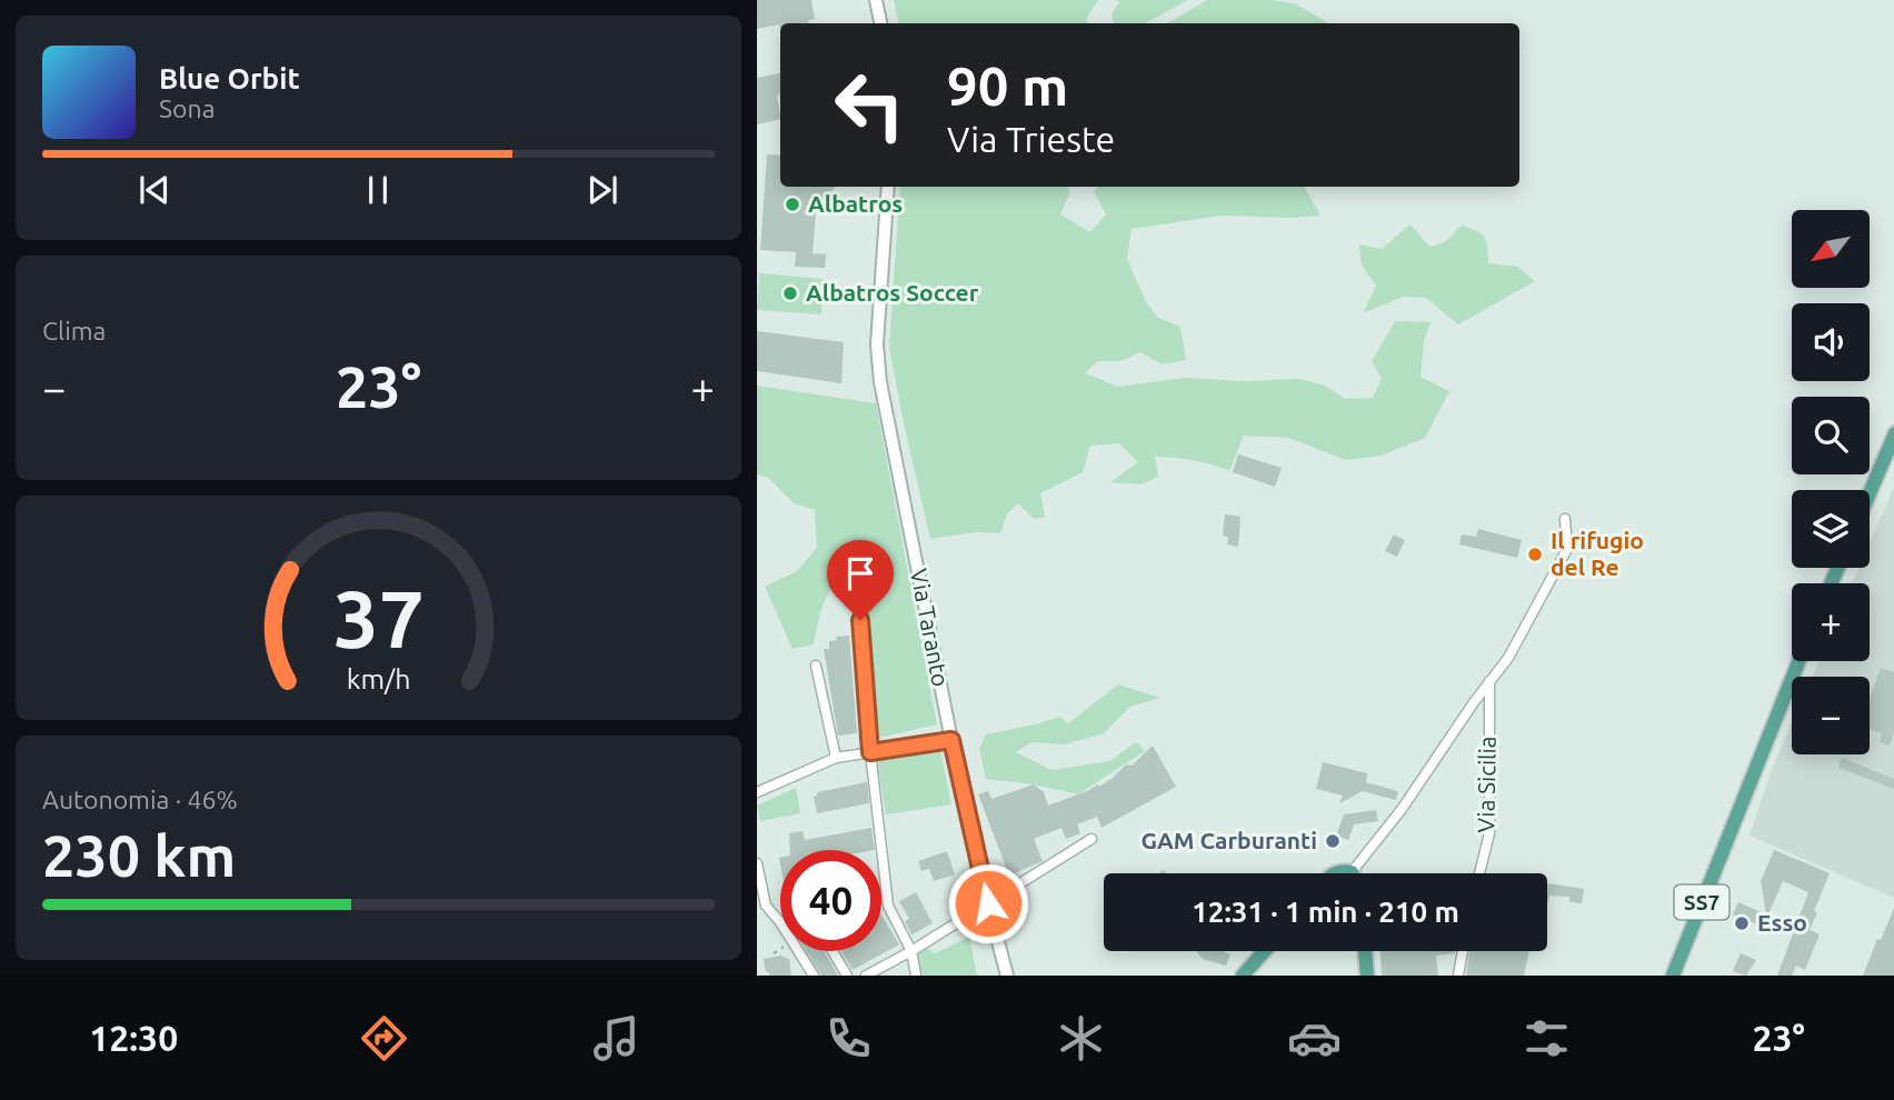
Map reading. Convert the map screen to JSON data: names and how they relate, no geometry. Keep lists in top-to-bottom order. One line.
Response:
{"streets":{"main road":["SS7"],"street":["Via Taranto","Via Sicilia"]},"places":["Albatros","Albatros Soccer","Il rifugio del Re","GAM Carburanti","Esso"],"north":"bottom left","page":{"turn":["90 m","Via Trieste"],"song":["Blue Orbit","Sona"],"map_buttons":["+","−"],"tile":["Clima",["Autonomia · 46%","230 km"]],"heat":["−","23°","+"],"limit":"40","trip":"12:31 · 1 min · 210 m","tabs":["12:30","23°"],"gauge":["37","km/h"]}}
